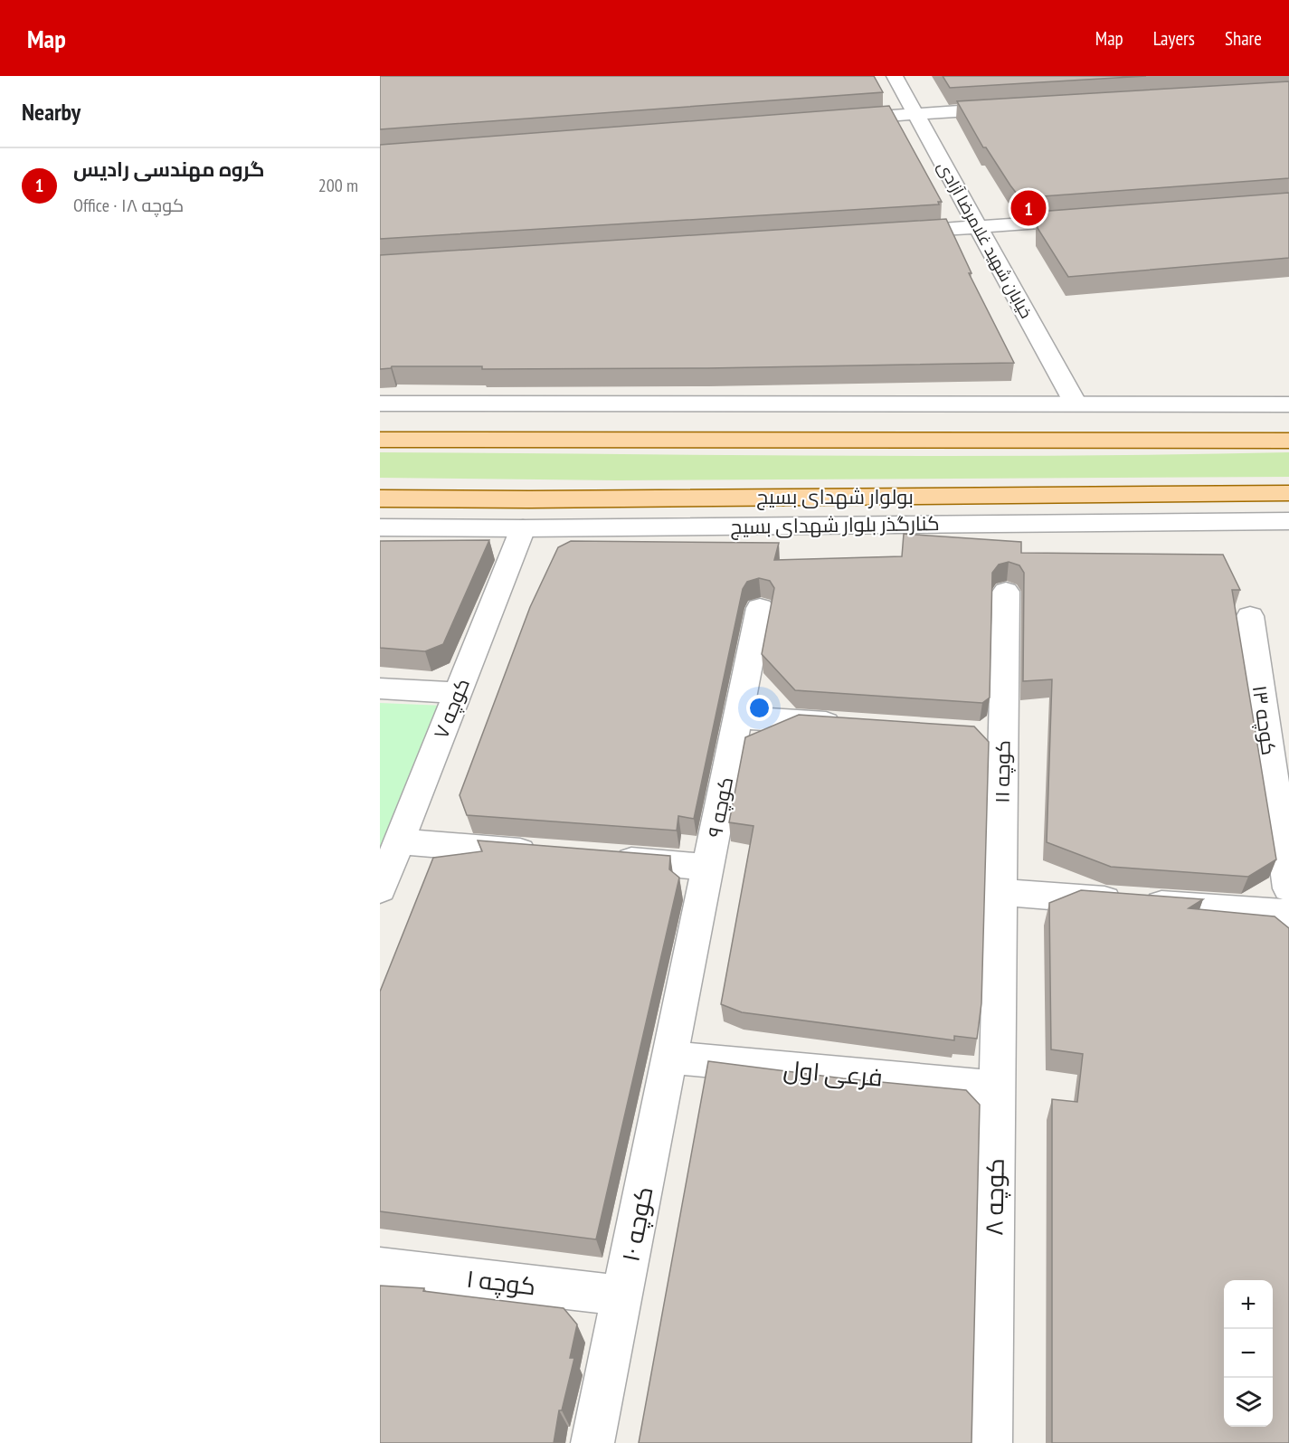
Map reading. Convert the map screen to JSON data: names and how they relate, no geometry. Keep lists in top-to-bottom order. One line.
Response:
{"streets":{"main road":["بولوار شهدای بسیج"],"street":["خیابان شهید غلامرضا آزادی","کنارگذر بلوار شهدای بسیج","کوچه ۷","کوچه ۱۳","کوچه ۱۱","کوچه ۹","فرعی اول","کوچه ۸","کوچه ۱۰","کوچه ۱"]},"crossings":[["کنارگذر بلوار شهدای بسیج","کوچه ۷"],["کوچه ۱۱","کوچه ۸"],["کوچه ۹","کوچه ۱۰"],["فرعی اول","کوچه ۸"],["فرعی اول","کوچه ۱۰"],["کوچه ۱۰","کوچه ۱"]],"page":{"header":"Map","nav":["Map","Layers","Share"],"heading":"Nearby","list":[{"mark":"1","name":"گروه مهندسی رادیس","note":"Office · کوچه ۱۸","value":"200 m"}],"pins":"1","map_buttons":["+","−"]}}
